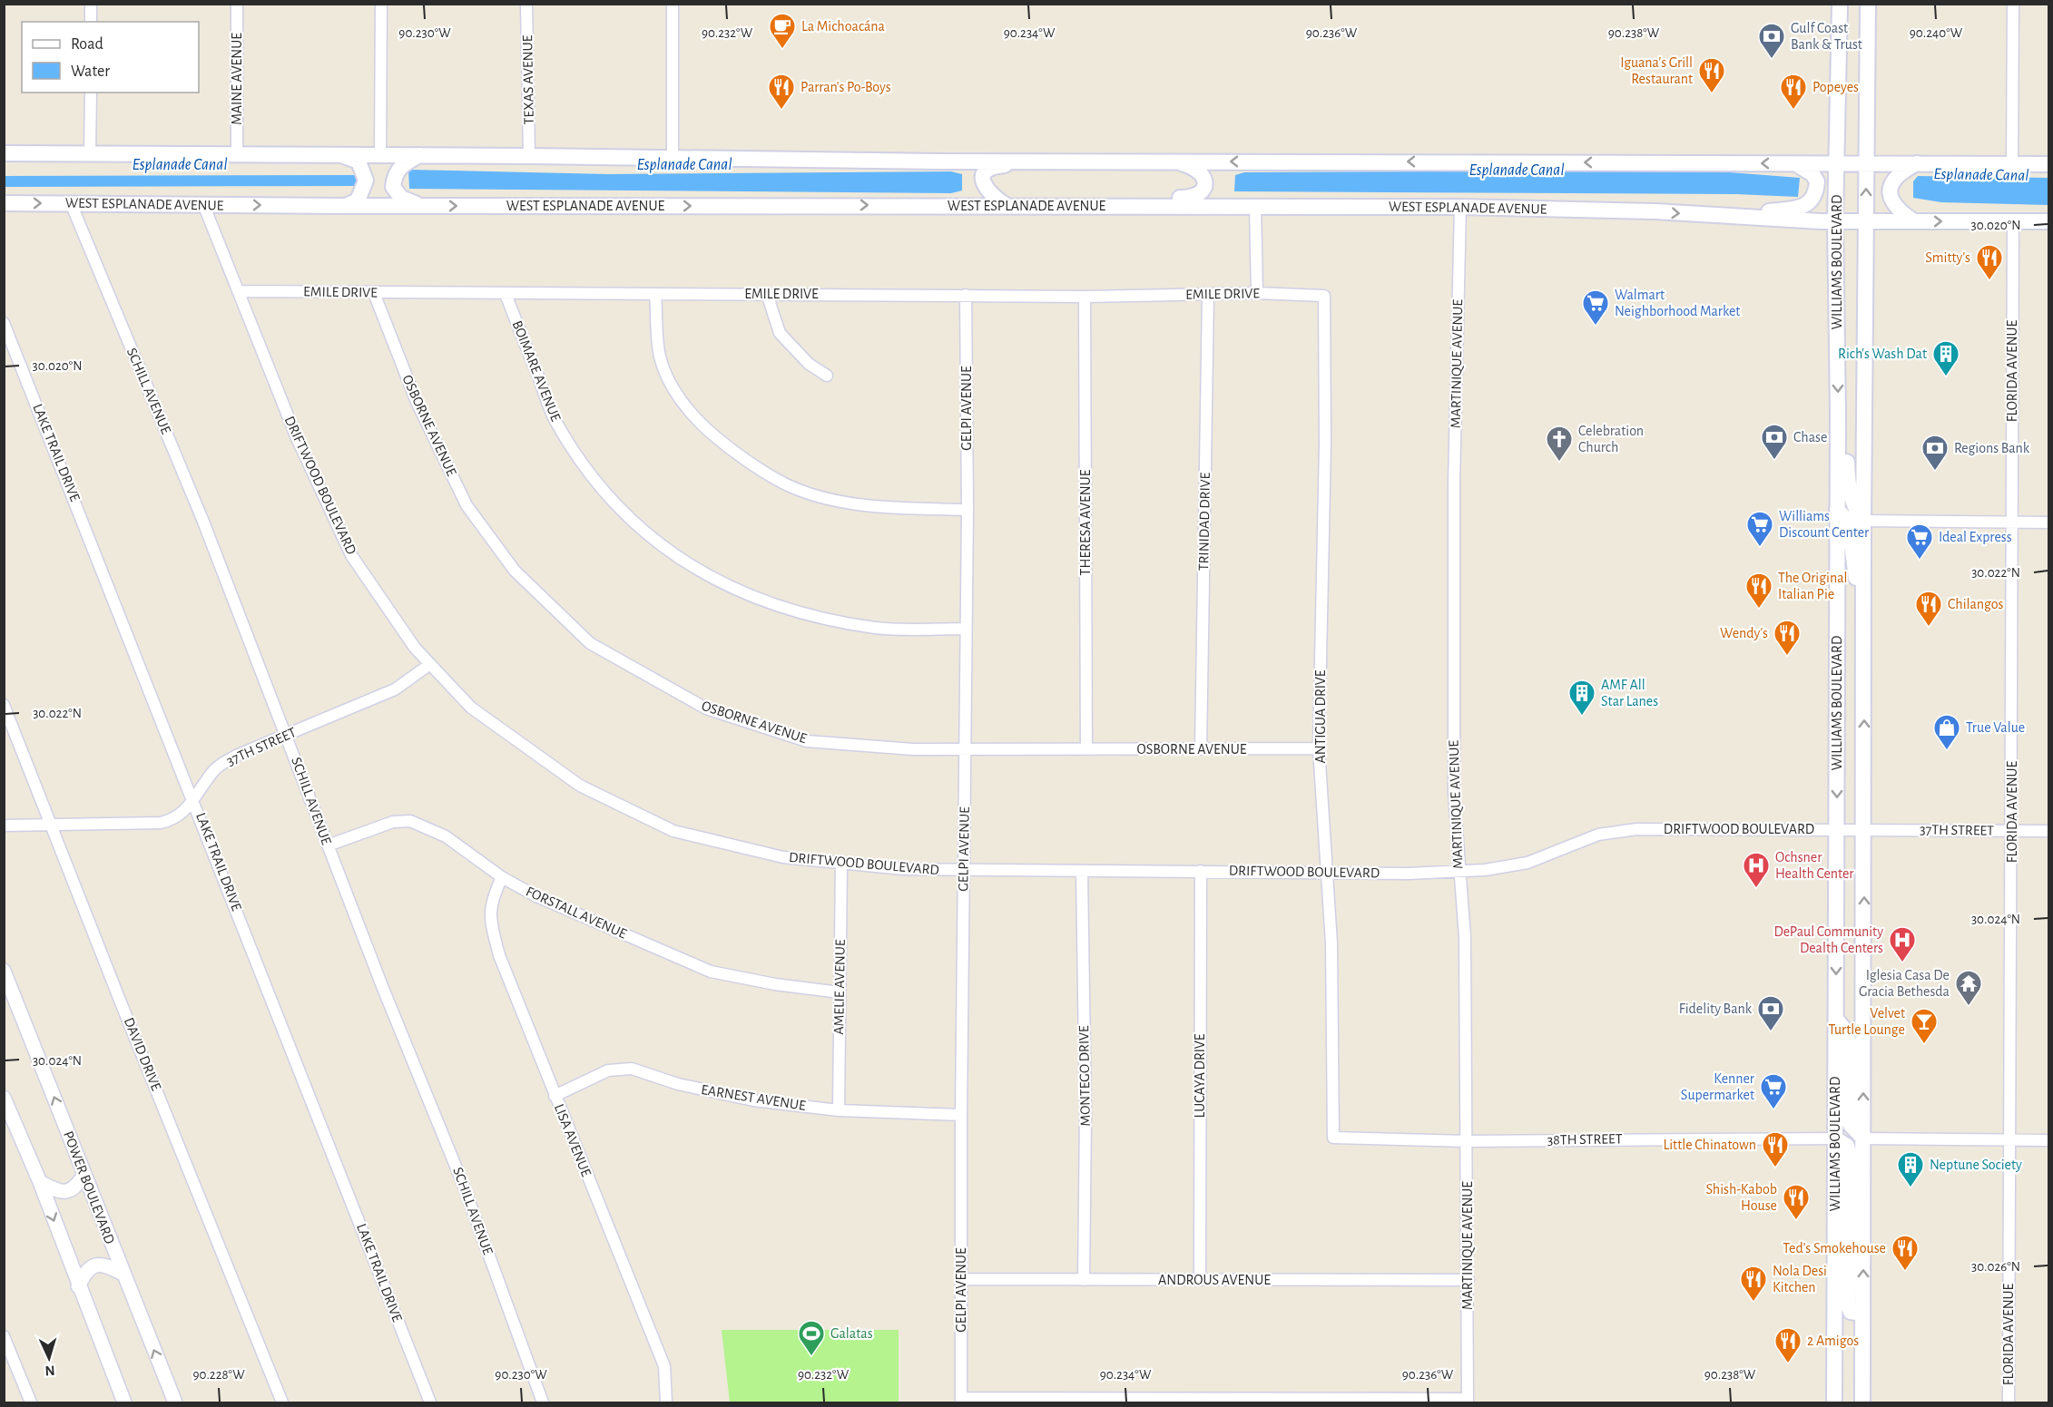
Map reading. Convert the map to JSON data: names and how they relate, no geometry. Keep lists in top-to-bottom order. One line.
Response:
{"streets":{"main road":["WEST ESPLANADE AVENUE","WILLIAMS BOULEVARD"],"street":["MAINE AVENUE","TEXAS AVENUE","EMILE DRIVE","MARTINIQUE AVENUE","BOIMARE AVENUE","FLORIDA AVENUE","SCHILL AVENUE","GELPI AVENUE","OSBORNE AVENUE","LAKE TRAIL DRIVE","DRIFTWOOD BOULEVARD","TRINIDAD DRIVE","THERESA AVENUE","ANTIGUA DRIVE","37TH STREET","FORSTALL AVENUE","AMELIE AVENUE","DAVID DRIVE","MONTEGO DRIVE","LUCAYA DRIVE","EARNEST AVENUE","38TH STREET","LISA AVENUE","POWER BOULEVARD","ANDROUS AVENUE"]},"crossings":[["WEST ESPLANADE AVENUE","WILLIAMS BOULEVARD"],["WEST ESPLANADE AVENUE","MARTINIQUE AVENUE"],["WEST ESPLANADE AVENUE","FLORIDA AVENUE"],["WEST ESPLANADE AVENUE","SCHILL AVENUE"],["WEST ESPLANADE AVENUE","DRIFTWOOD BOULEVARD"],["WILLIAMS BOULEVARD","DRIFTWOOD BOULEVARD"],["WILLIAMS BOULEVARD","37TH STREET"],["WILLIAMS BOULEVARD","38TH STREET"],["EMILE DRIVE","BOIMARE AVENUE"],["EMILE DRIVE","GELPI AVENUE"],["EMILE DRIVE","OSBORNE AVENUE"],["EMILE DRIVE","DRIFTWOOD BOULEVARD"],["EMILE DRIVE","TRINIDAD DRIVE"],["EMILE DRIVE","THERESA AVENUE"],["EMILE DRIVE","ANTIGUA DRIVE"],["MARTINIQUE AVENUE","DRIFTWOOD BOULEVARD"],["MARTINIQUE AVENUE","38TH STREET"],["MARTINIQUE AVENUE","ANDROUS AVENUE"],["BOIMARE AVENUE","GELPI AVENUE"],["FLORIDA AVENUE","37TH STREET"],["SCHILL AVENUE","37TH STREET"],["SCHILL AVENUE","FORSTALL AVENUE"],["GELPI AVENUE","OSBORNE AVENUE"],["GELPI AVENUE","DRIFTWOOD BOULEVARD"],["GELPI AVENUE","EARNEST AVENUE"],["GELPI AVENUE","ANDROUS AVENUE"],["OSBORNE AVENUE","TRINIDAD DRIVE"],["OSBORNE AVENUE","THERESA AVENUE"],["OSBORNE AVENUE","ANTIGUA DRIVE"],["LAKE TRAIL DRIVE","37TH STREET"],["DRIFTWOOD BOULEVARD","ANTIGUA DRIVE"],["DRIFTWOOD BOULEVARD","37TH STREET"],["DRIFTWOOD BOULEVARD","AMELIE AVENUE"],["DRIFTWOOD BOULEVARD","MONTEGO DRIVE"],["DRIFTWOOD BOULEVARD","LUCAYA DRIVE"],["ANTIGUA DRIVE","38TH STREET"],["37TH STREET","DAVID DRIVE"],["FORSTALL AVENUE","AMELIE AVENUE"],["FORSTALL AVENUE","LISA AVENUE"],["AMELIE AVENUE","EARNEST AVENUE"],["MONTEGO DRIVE","ANDROUS AVENUE"],["LUCAYA DRIVE","ANDROUS AVENUE"],["EARNEST AVENUE","LISA AVENUE"]],"water":["Esplanade Canal"],"places":{"cafe":["La Michoacána"],"bank":["Gulf Coast Bank & Trust","Chase","Regions Bank","Fidelity Bank"],"restaurant":["Iguana's Grill Restaurant","Parran's Po-Boys","Popeyes","Smitty's","The Original Italian Pie","Chilangos","Wendy's","Little Chinatown","Shish-Kabob House","Ted's Smokehouse","Nola Desi Kitchen","2 Amigos"],"supermarket":["Walmart Neighborhood Market","Williams Discount Center","Ideal Express","Kenner Supermarket"],"building":["Rich's Wash Dat","AMF All Star Lanes","Neptune Society"],"church":["Celebration Church"],"shop":["True Value"],"hospital":["Ochsner Health Center","DePaul Community Dealth Centers"],"temple":["Iglesia Casa De Gracia Bethesda"],"bar":["Velvet Turtle Lounge"],"sports":["Galatas"]},"legend":["Road","Water"],"north":"bottom","coordinates":["90.230°W","90.232°W","90.234°W","90.236°W","90.238°W","90.240°W","30.020°N","30.022°N","30.024°N","30.026°N","90.228°W"]}
